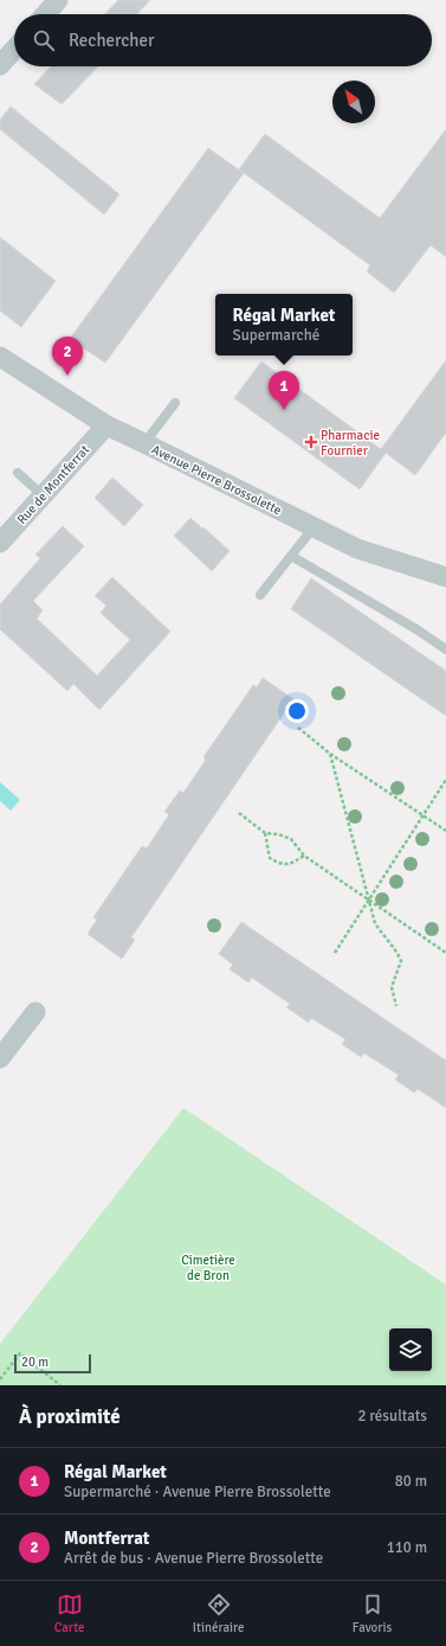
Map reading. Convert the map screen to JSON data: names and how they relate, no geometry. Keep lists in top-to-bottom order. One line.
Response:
{"streets":{"street":["Avenue Pierre Brossolette","Rue de Montferrat"]},"crossings":[["Avenue Pierre Brossolette","Rue de Montferrat"]],"parks":["Cimetière de Bron"],"places":{"health":["Pharmacie Fournier"]},"scale_bar":"20 m","north":"top left","page":{"search":"Rechercher","popup":["Régal Market","Supermarché"],"pins":["2","1"],"scale":"20 m","heading":["À proximité","2 résultats"],"list":[{"mark":"1","name":"Régal Market","note":"Supermarché · Avenue Pierre Brossolette","value":"80 m"},{"mark":"2","name":"Montferrat","note":"Arrêt de bus · Avenue Pierre Brossolette","value":"110 m"}],"nav":["Carte","Itinéraire","Favoris"]}}
